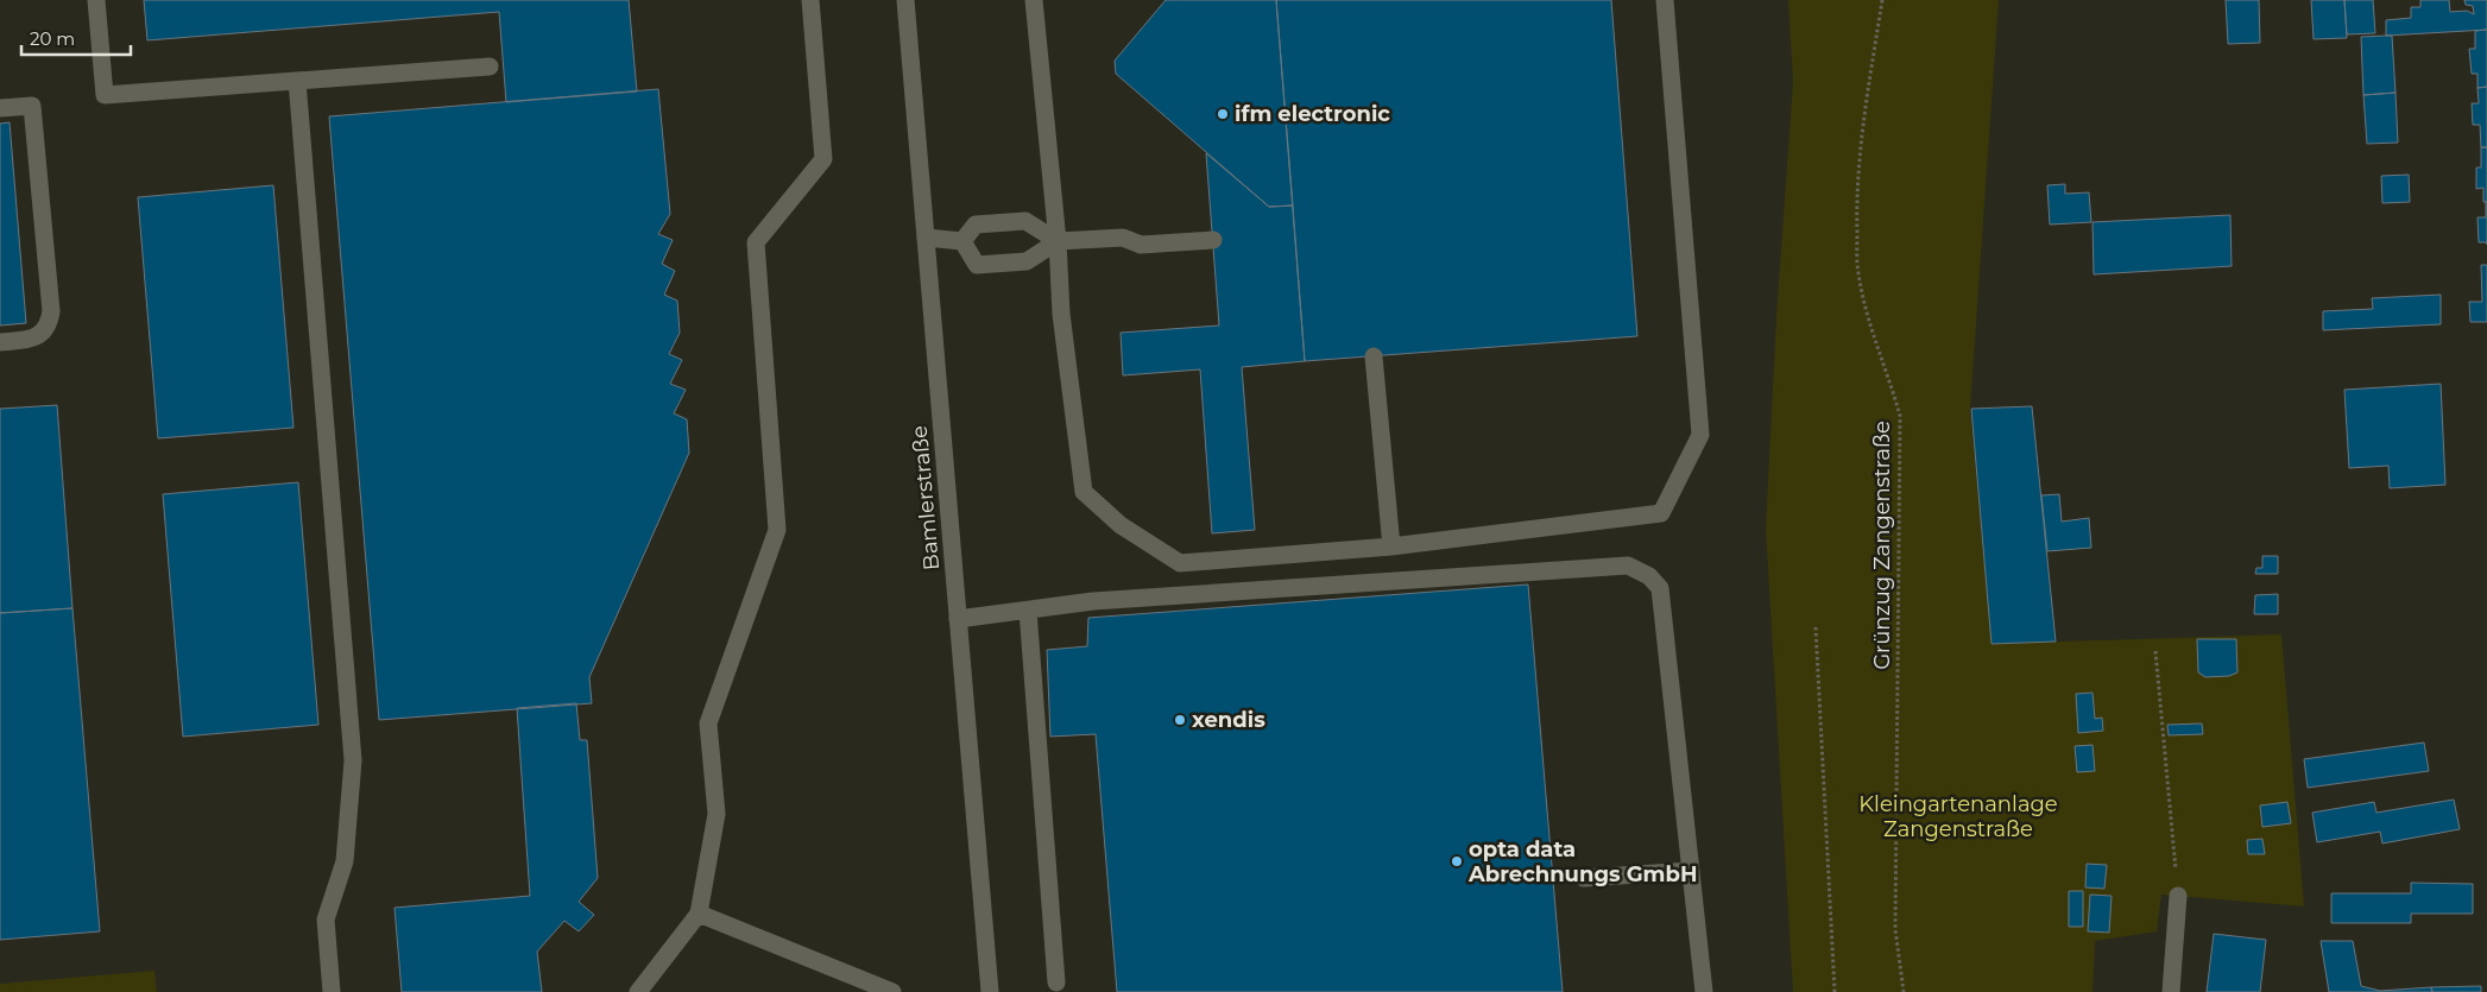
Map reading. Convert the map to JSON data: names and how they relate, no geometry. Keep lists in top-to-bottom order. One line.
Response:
{"streets":{"street":["Bamlerstraße"],"path":["Grünzug Zangenstraße"]},"parks":["Kleingartenanlage Zangenstraße"],"places":["ifm electronic","xendis","opta data Abrechnungs GmbH"],"scale_bar":"20 m"}
